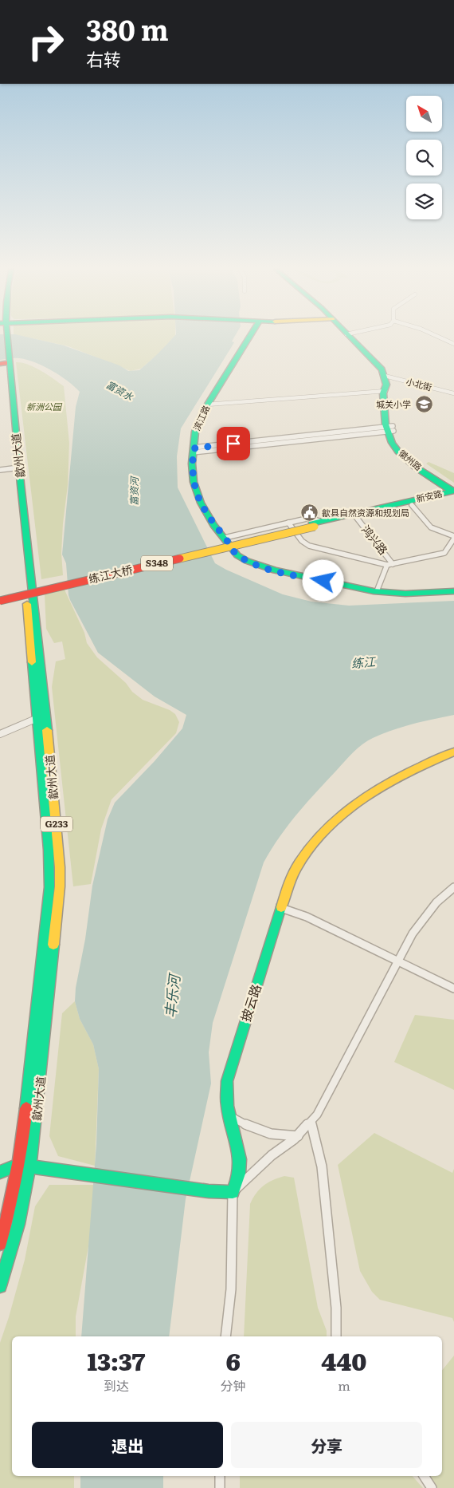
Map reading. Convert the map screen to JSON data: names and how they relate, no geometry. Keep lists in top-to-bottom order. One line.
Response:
{"streets":{"main road":["滨江路","歙州大道","徽州路","新安路","S348","练江大桥","G233","披云路"],"street":["小北街","鸿兴路"]},"crossings":[["小北街","徽州路"],["滨江路","鸿兴路"],["歙州大道","G233"],["徽州路","新安路"],["新安路","鸿兴路"],["新安路","练江大桥"]],"water":["富资水","富资河","练江","丰乐河"],"parks":["新洲公园"],"places":{"school or university":["城关小学"],"public building":["歙县自然资源和规划局"]},"north":"top left","page":{"turn":["380 m","右转"],"eta":["13:37","到达","6","分钟","440","m"],"buttons":["退出","分享"]}}
